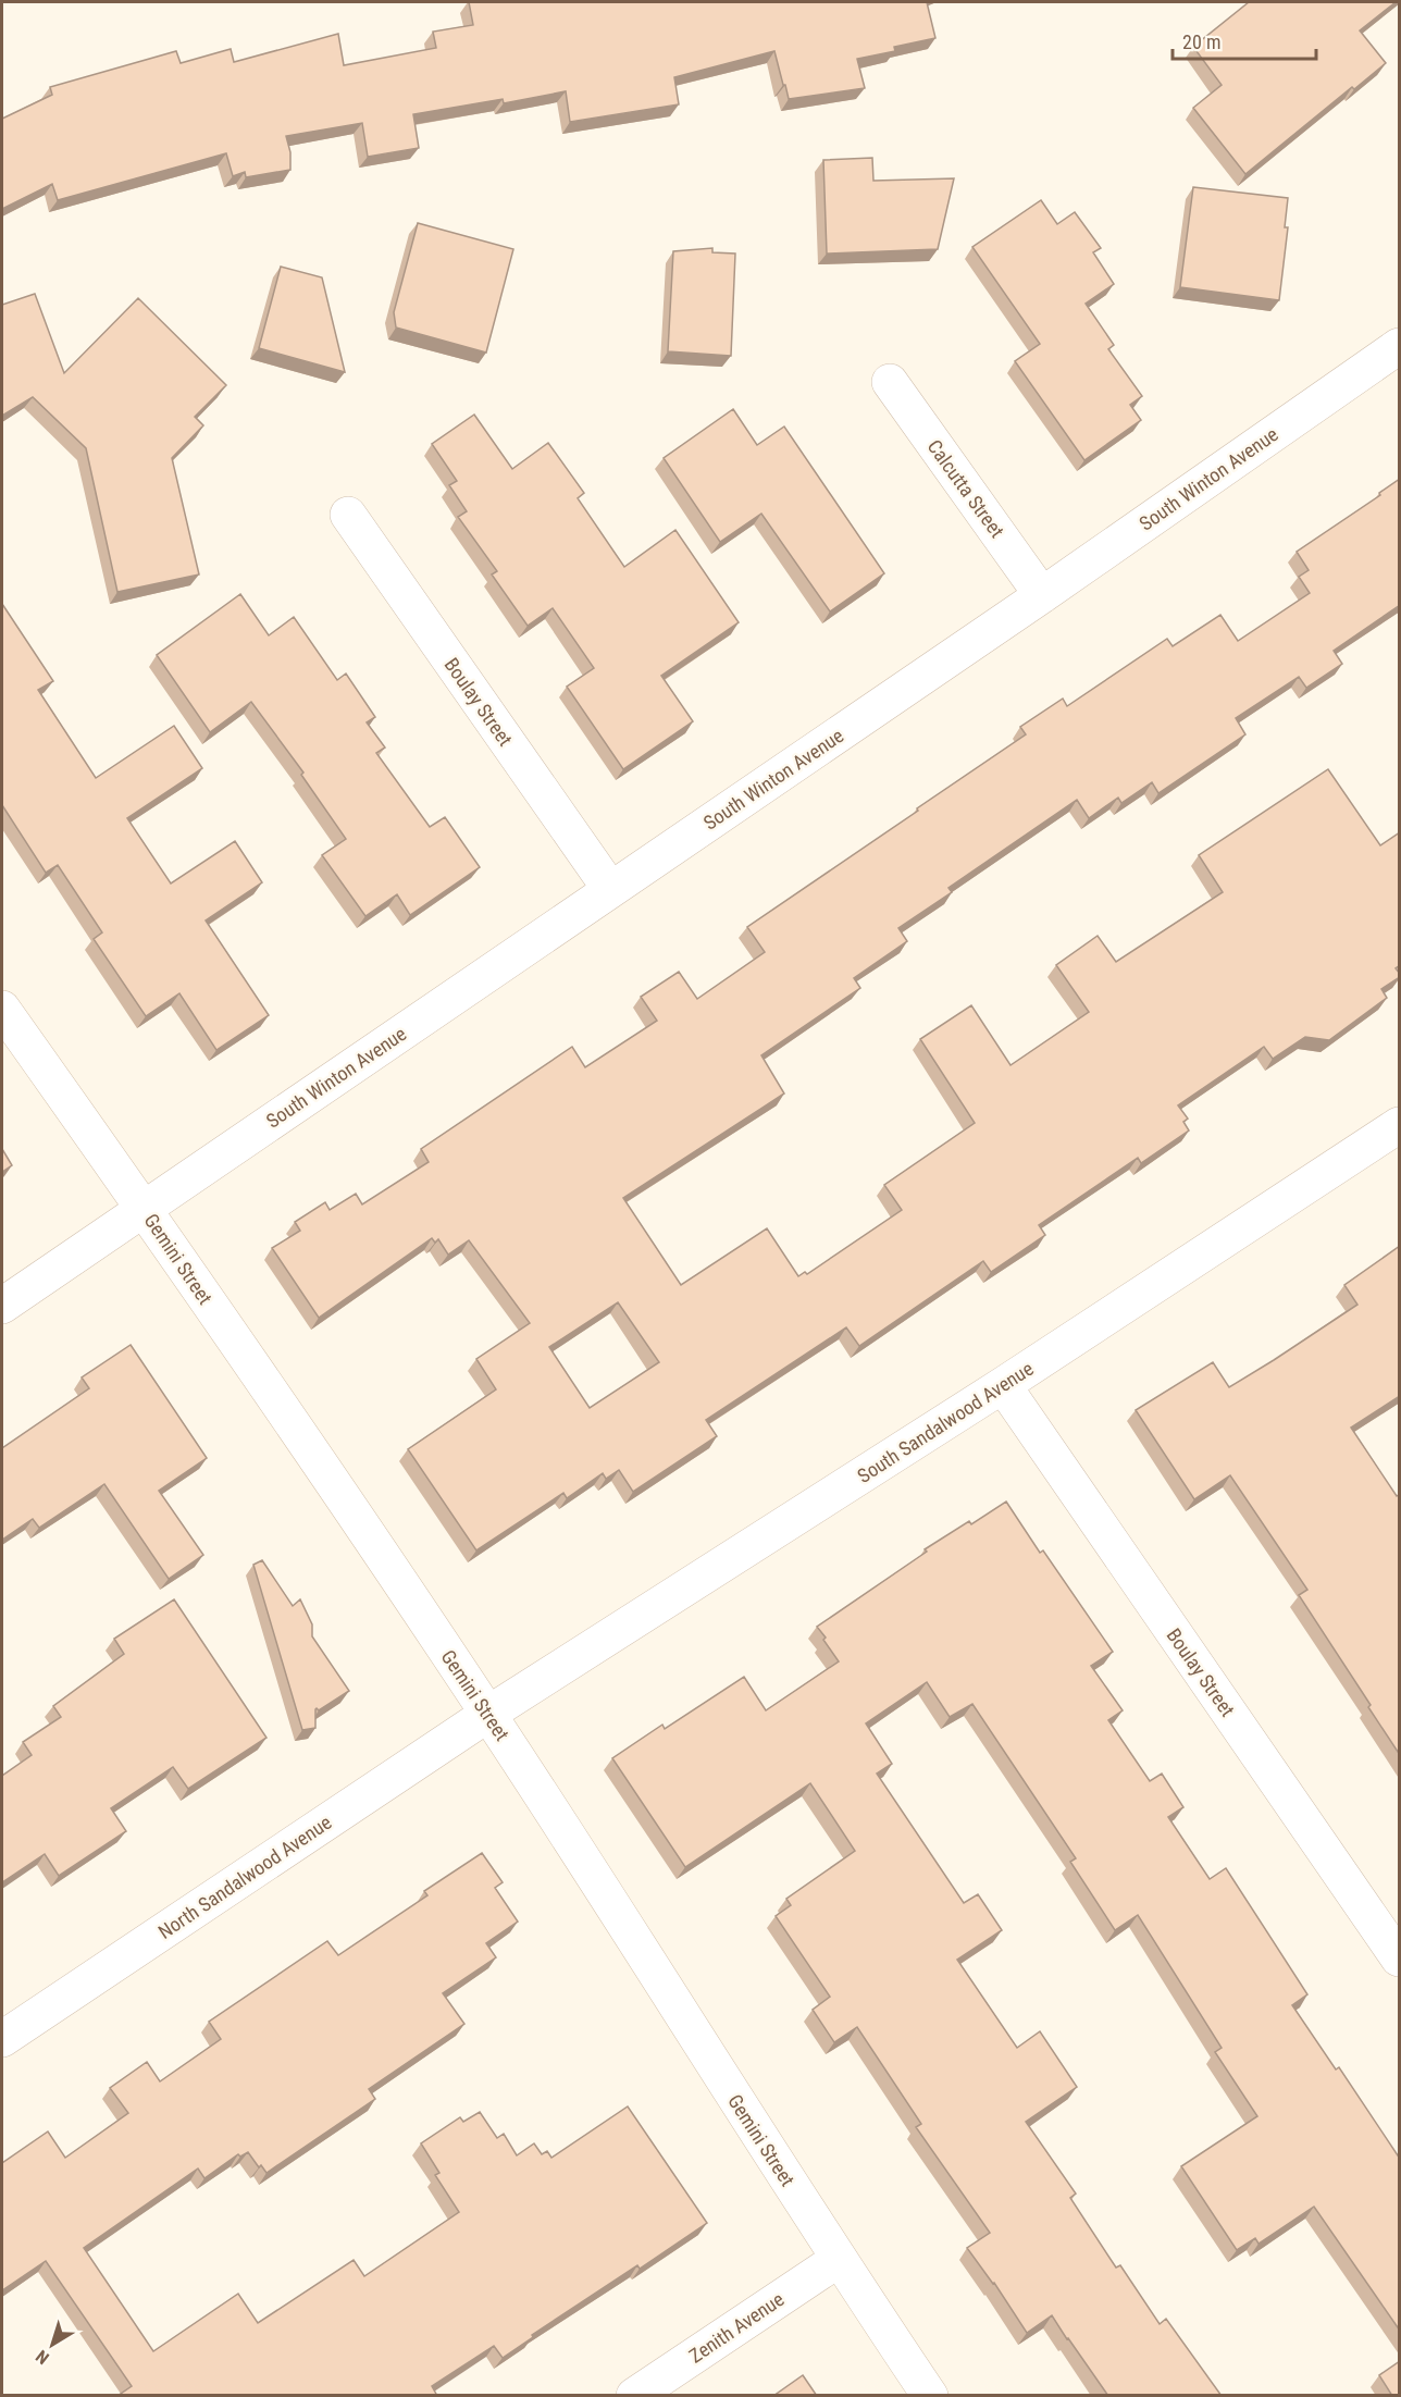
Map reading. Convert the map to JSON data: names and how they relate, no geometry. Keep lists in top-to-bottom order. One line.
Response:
{"streets":{"street":["South Winton Avenue","Calcutta Street","Boulay Street","Gemini Street","South Sandalwood Avenue","North Sandalwood Avenue","Zenith Avenue"]},"crossings":[["South Winton Avenue","Calcutta Street"],["South Winton Avenue","Boulay Street"],["South Winton Avenue","Gemini Street"],["Boulay Street","South Sandalwood Avenue"],["Gemini Street","South Sandalwood Avenue"],["Gemini Street","North Sandalwood Avenue"],["Gemini Street","Zenith Avenue"],["South Sandalwood Avenue","North Sandalwood Avenue"]],"scale_bar":"20 m","north":"bottom left"}
